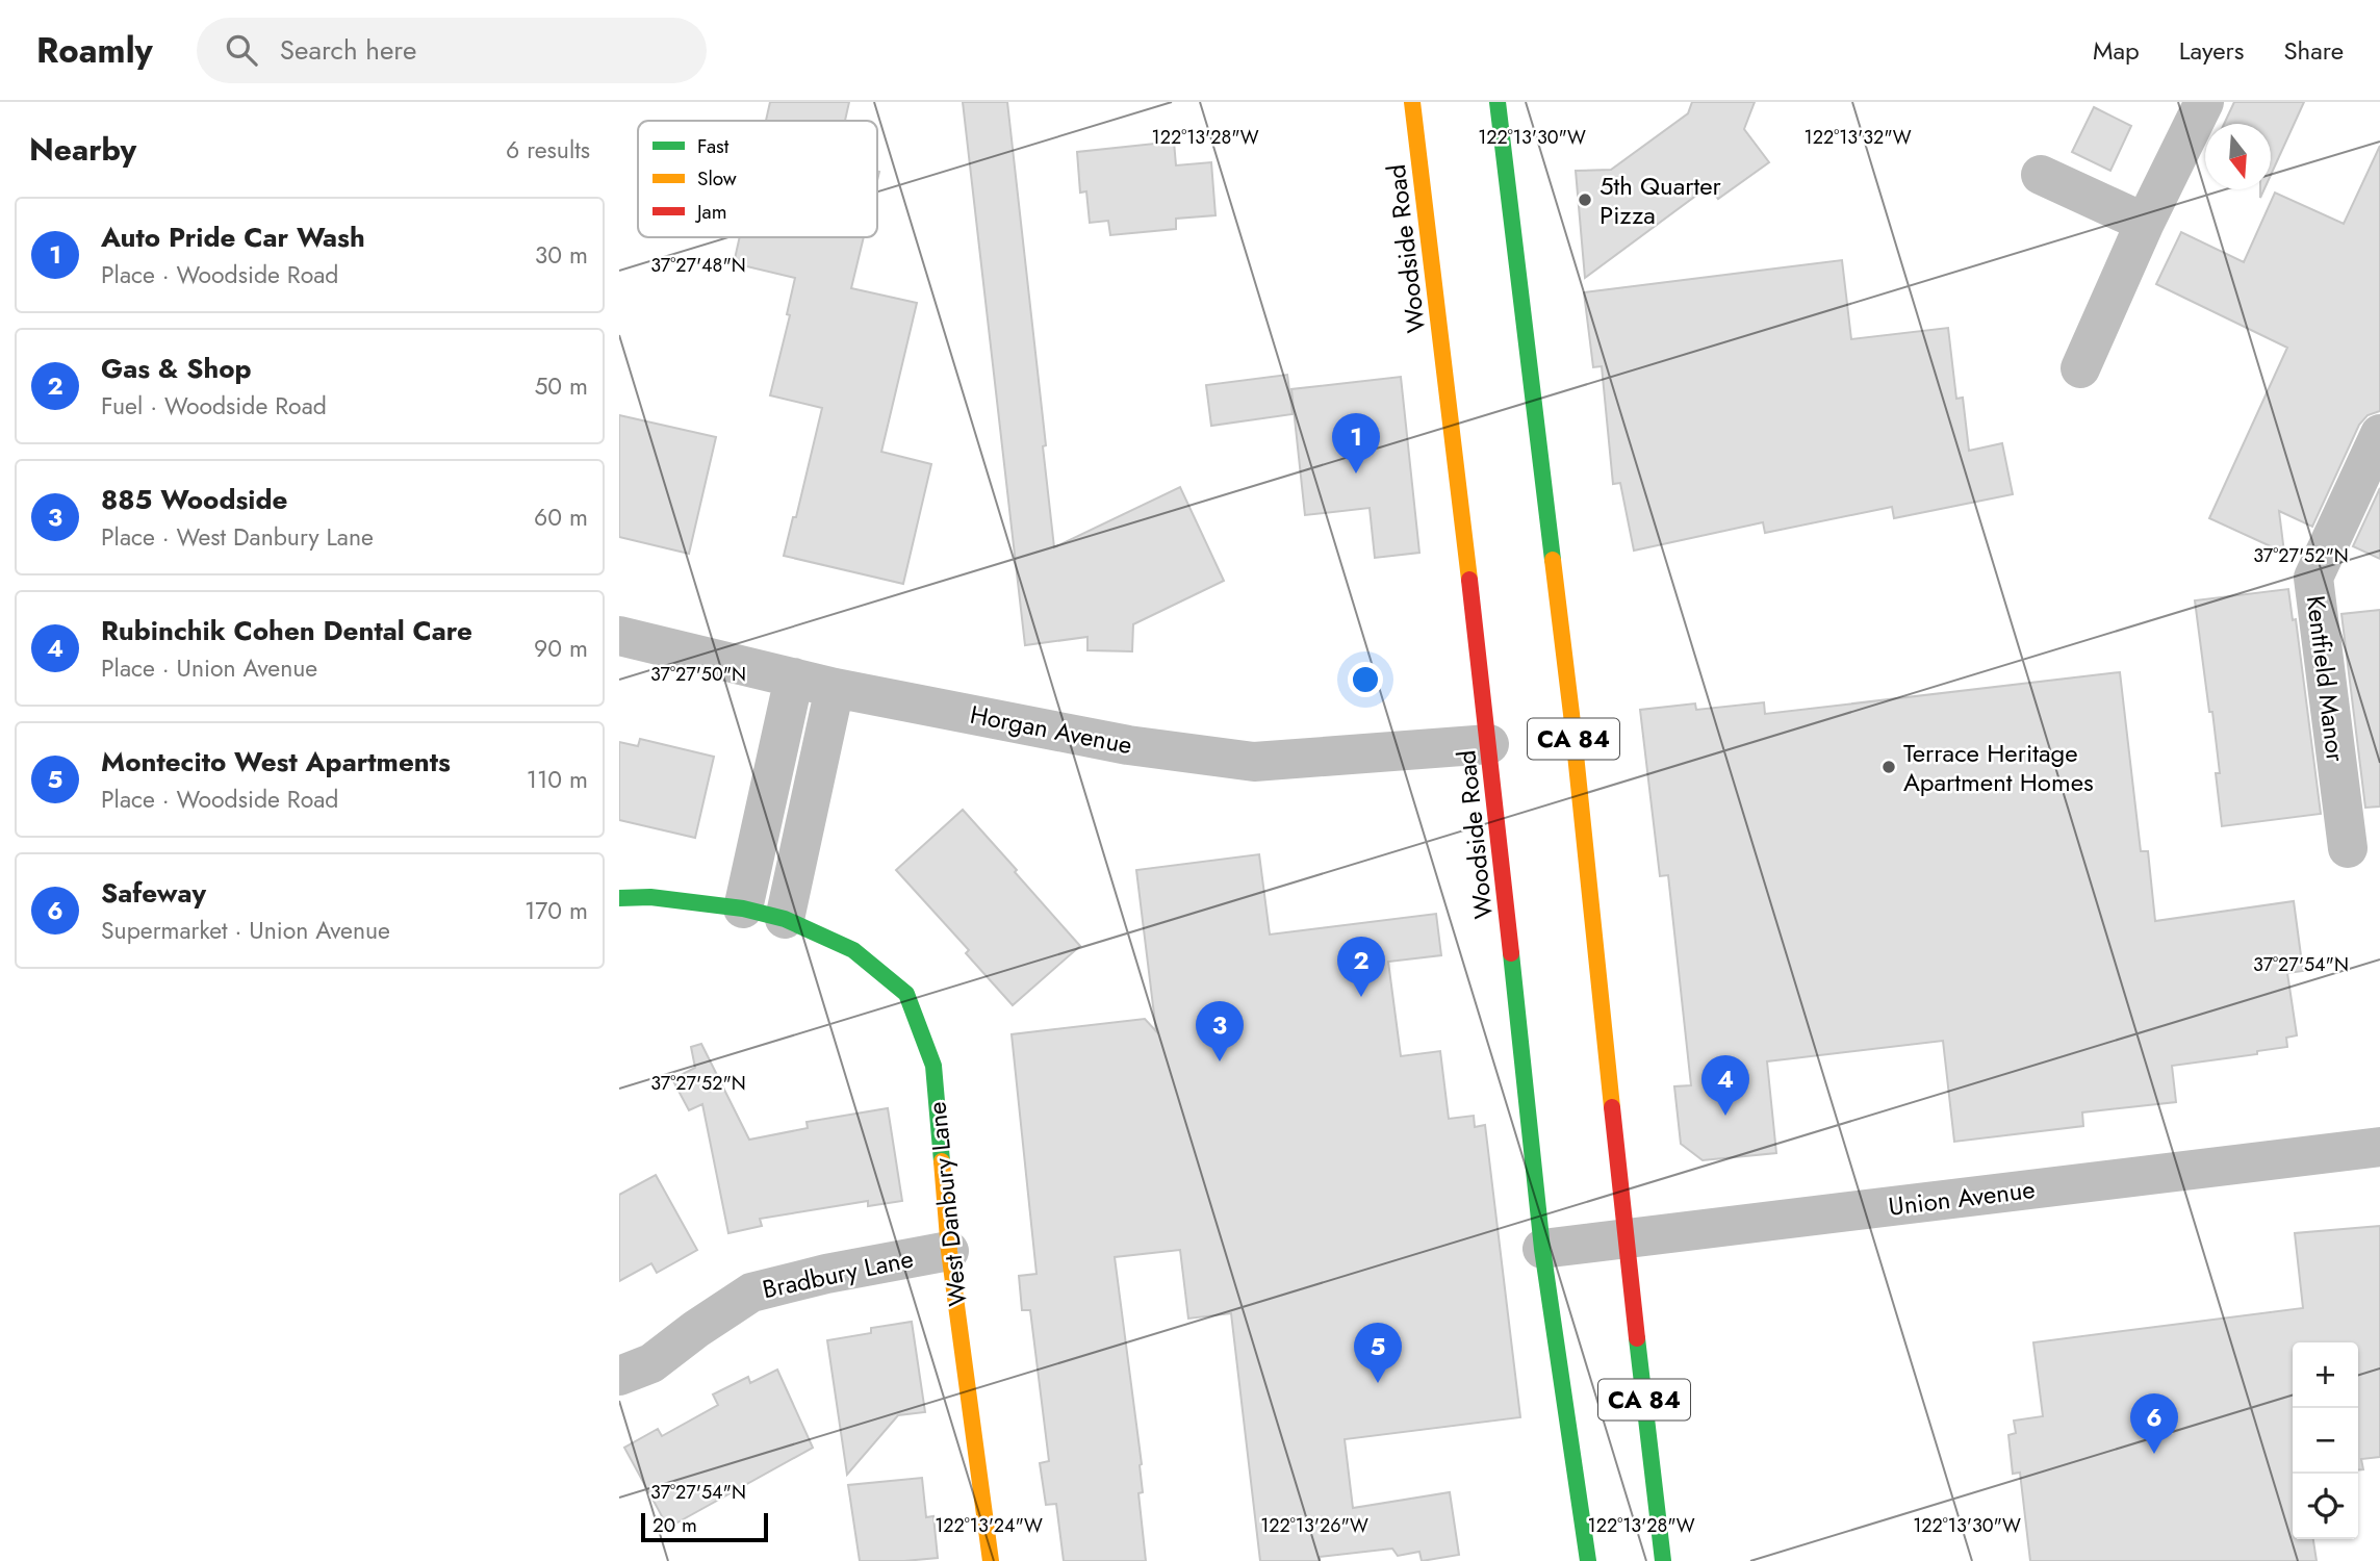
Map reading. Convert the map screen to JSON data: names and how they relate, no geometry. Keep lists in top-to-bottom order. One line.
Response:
{"streets":{"main road":["Woodside Road","CA 84","West Danbury Lane"],"street":["Kentfield Manor","Horgan Avenue","Union Avenue","Bradbury Lane"]},"crossings":[["Woodside Road","Horgan Avenue"],["Woodside Road","Union Avenue"],["CA 84","Union Avenue"],["West Danbury Lane","Bradbury Lane"]],"places":["5th Quarter Pizza","Terrace Heritage Apartment Homes"],"legend":["Fast","Slow","Jam"],"scale_bar":"20 m","north":"bottom","page":{"header":"Roamly","search":"Search here","nav":["Map","Layers","Share"],"heading":["Nearby","6 results"],"list":[{"mark":"1","name":"Auto Pride Car Wash","note":"Place · Woodside Road","value":"30 m"},{"mark":"2","name":"Gas & Shop","note":"Fuel · Woodside Road","value":"50 m"},{"mark":"3","name":"885 Woodside","note":"Place · West Danbury Lane","value":"60 m"},{"mark":"4","name":"Rubinchik Cohen Dental Care","note":"Place · Union Avenue","value":"90 m"},{"mark":"5","name":"Montecito West Apartments","note":"Place · Woodside Road","value":"110 m"},{"mark":"6","name":"Safeway","note":"Supermarket · Union Avenue","value":"170 m"}],"pins":["1","2","3","4","5","6"],"map_buttons":["+","−"],"scale":"20 m"},"coordinates":["122°13'28\"W","122°13'30\"W","122°13'32\"W","37°27'48\"N","37°27'52\"N","37°27'50\"N","37°27'54\"N","122°13'24\"W","122°13'26\"W"]}
